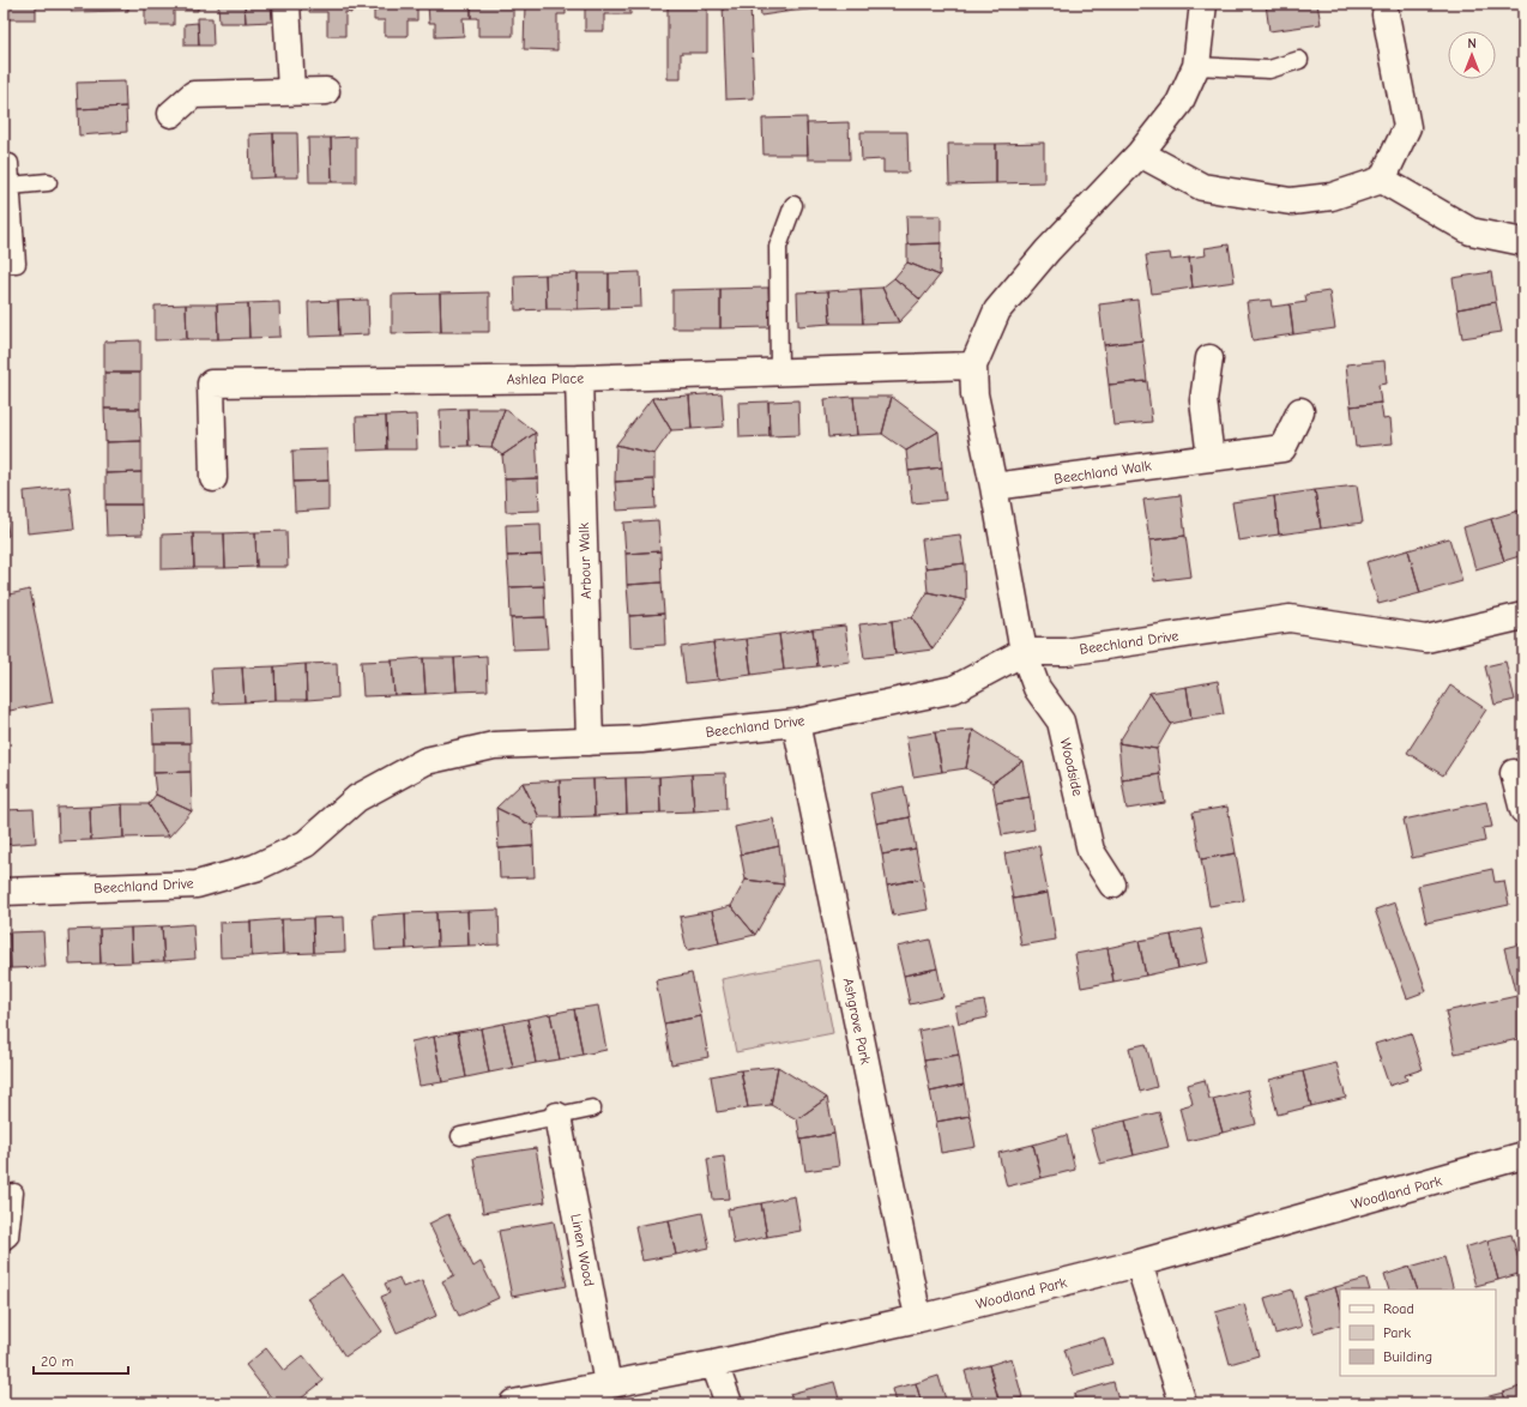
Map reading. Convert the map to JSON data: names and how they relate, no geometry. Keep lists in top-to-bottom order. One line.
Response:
{"streets":{"street":["Ashlea Place","Beechland Walk","Arbour Walk","Beechland Drive","Woodside","Ashgrove Park","Woodland Park","Linen Wood"]},"crossings":[["Ashlea Place","Arbour Walk"],["Ashlea Place","Woodside"],["Beechland Walk","Woodside"],["Arbour Walk","Beechland Drive"],["Beechland Drive","Woodside"],["Beechland Drive","Ashgrove Park"],["Ashgrove Park","Woodland Park"],["Woodland Park","Linen Wood"]],"legend":["Road","Park","Building"],"scale_bar":"20 m","north":"top"}
